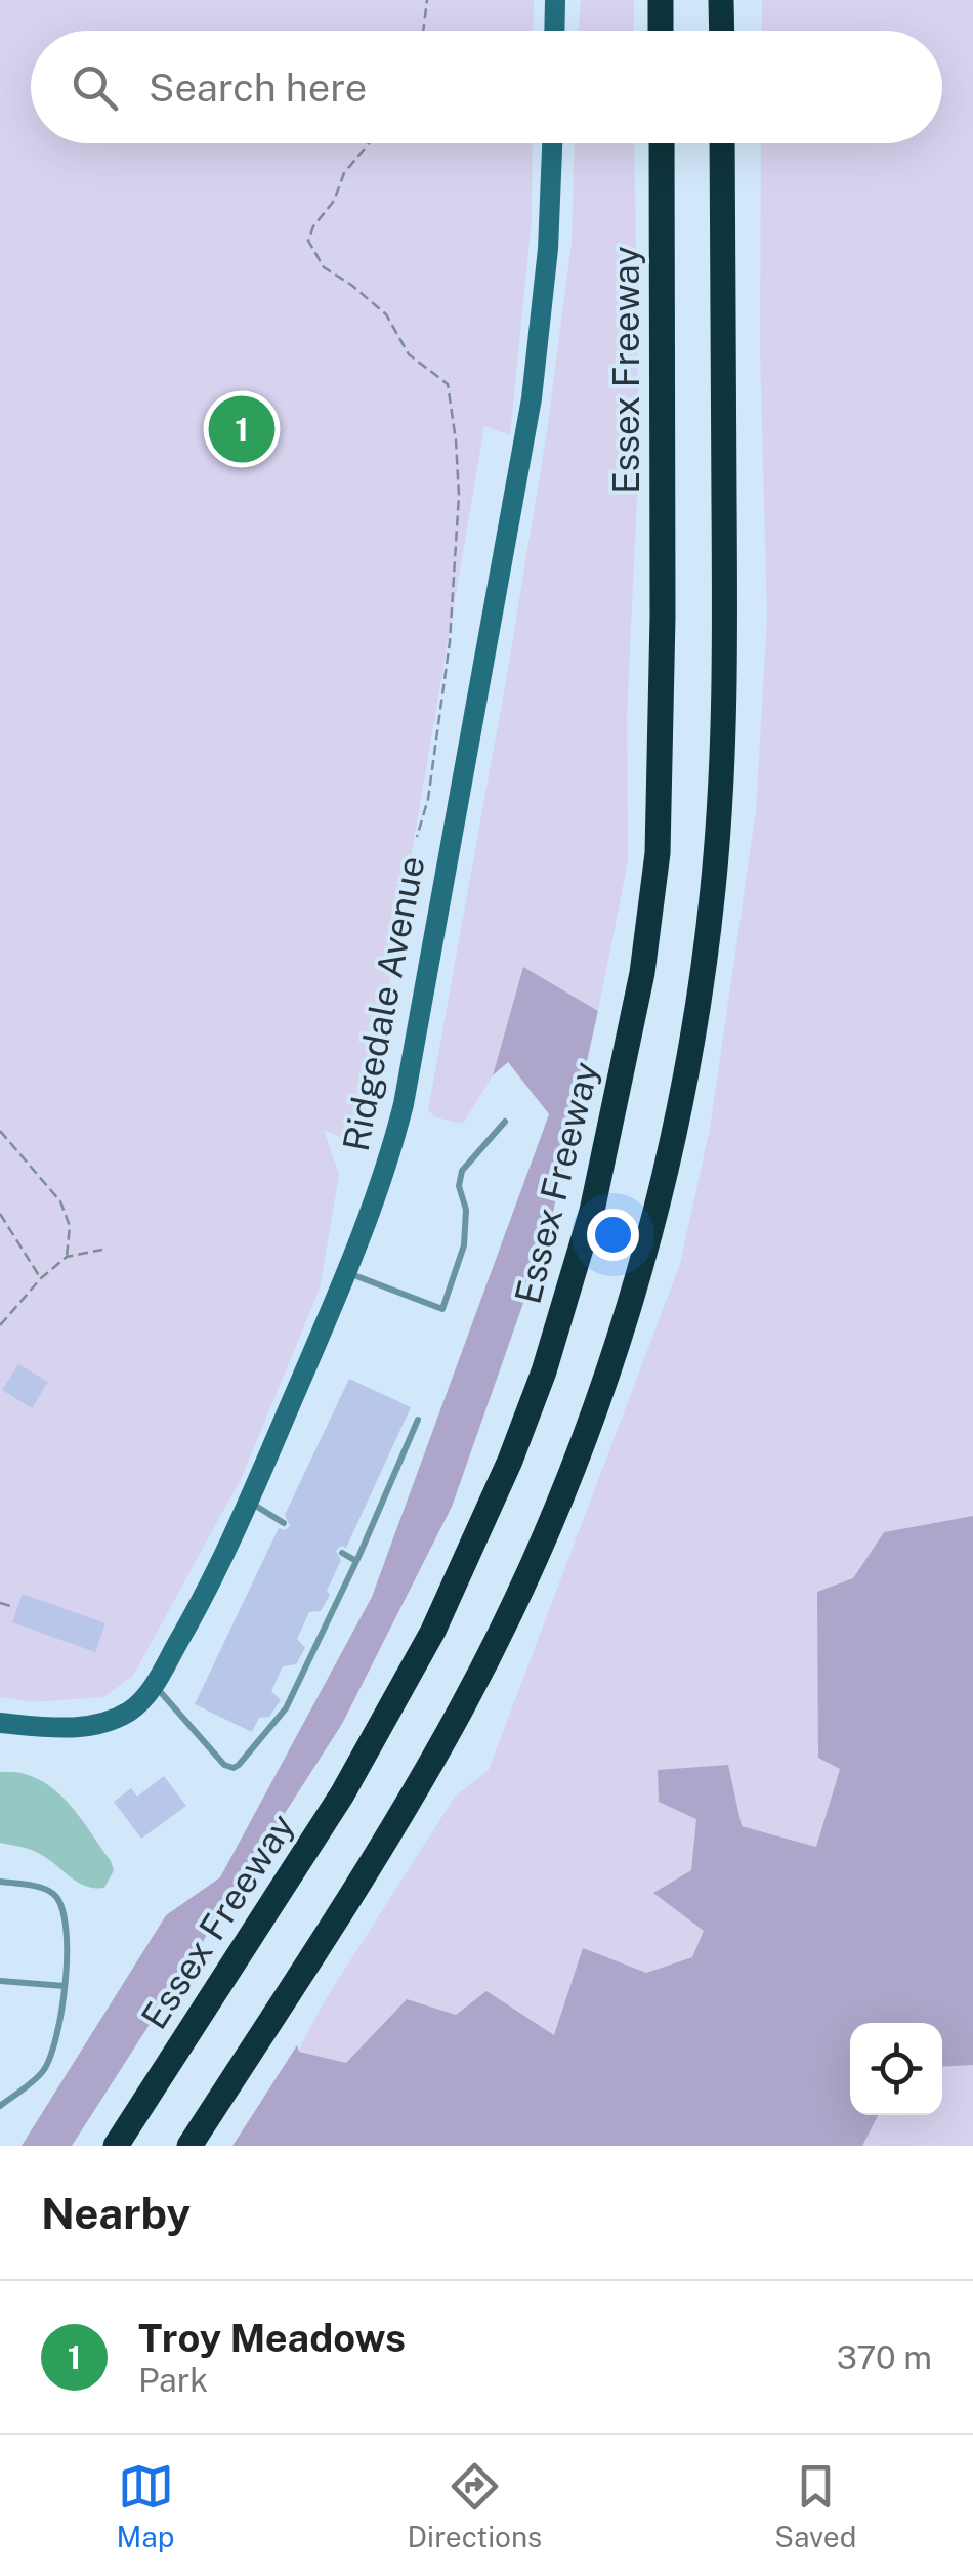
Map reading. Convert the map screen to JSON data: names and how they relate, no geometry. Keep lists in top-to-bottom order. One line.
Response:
{"streets":{"highway":["Essex Freeway"],"main road":["Ridgedale Avenue"]},"page":{"search":"Search here","pins":"1","heading":"Nearby","list":[{"mark":"1","name":"Troy Meadows","note":"Park","value":"370 m"}],"nav":["Map","Directions","Saved"]}}
